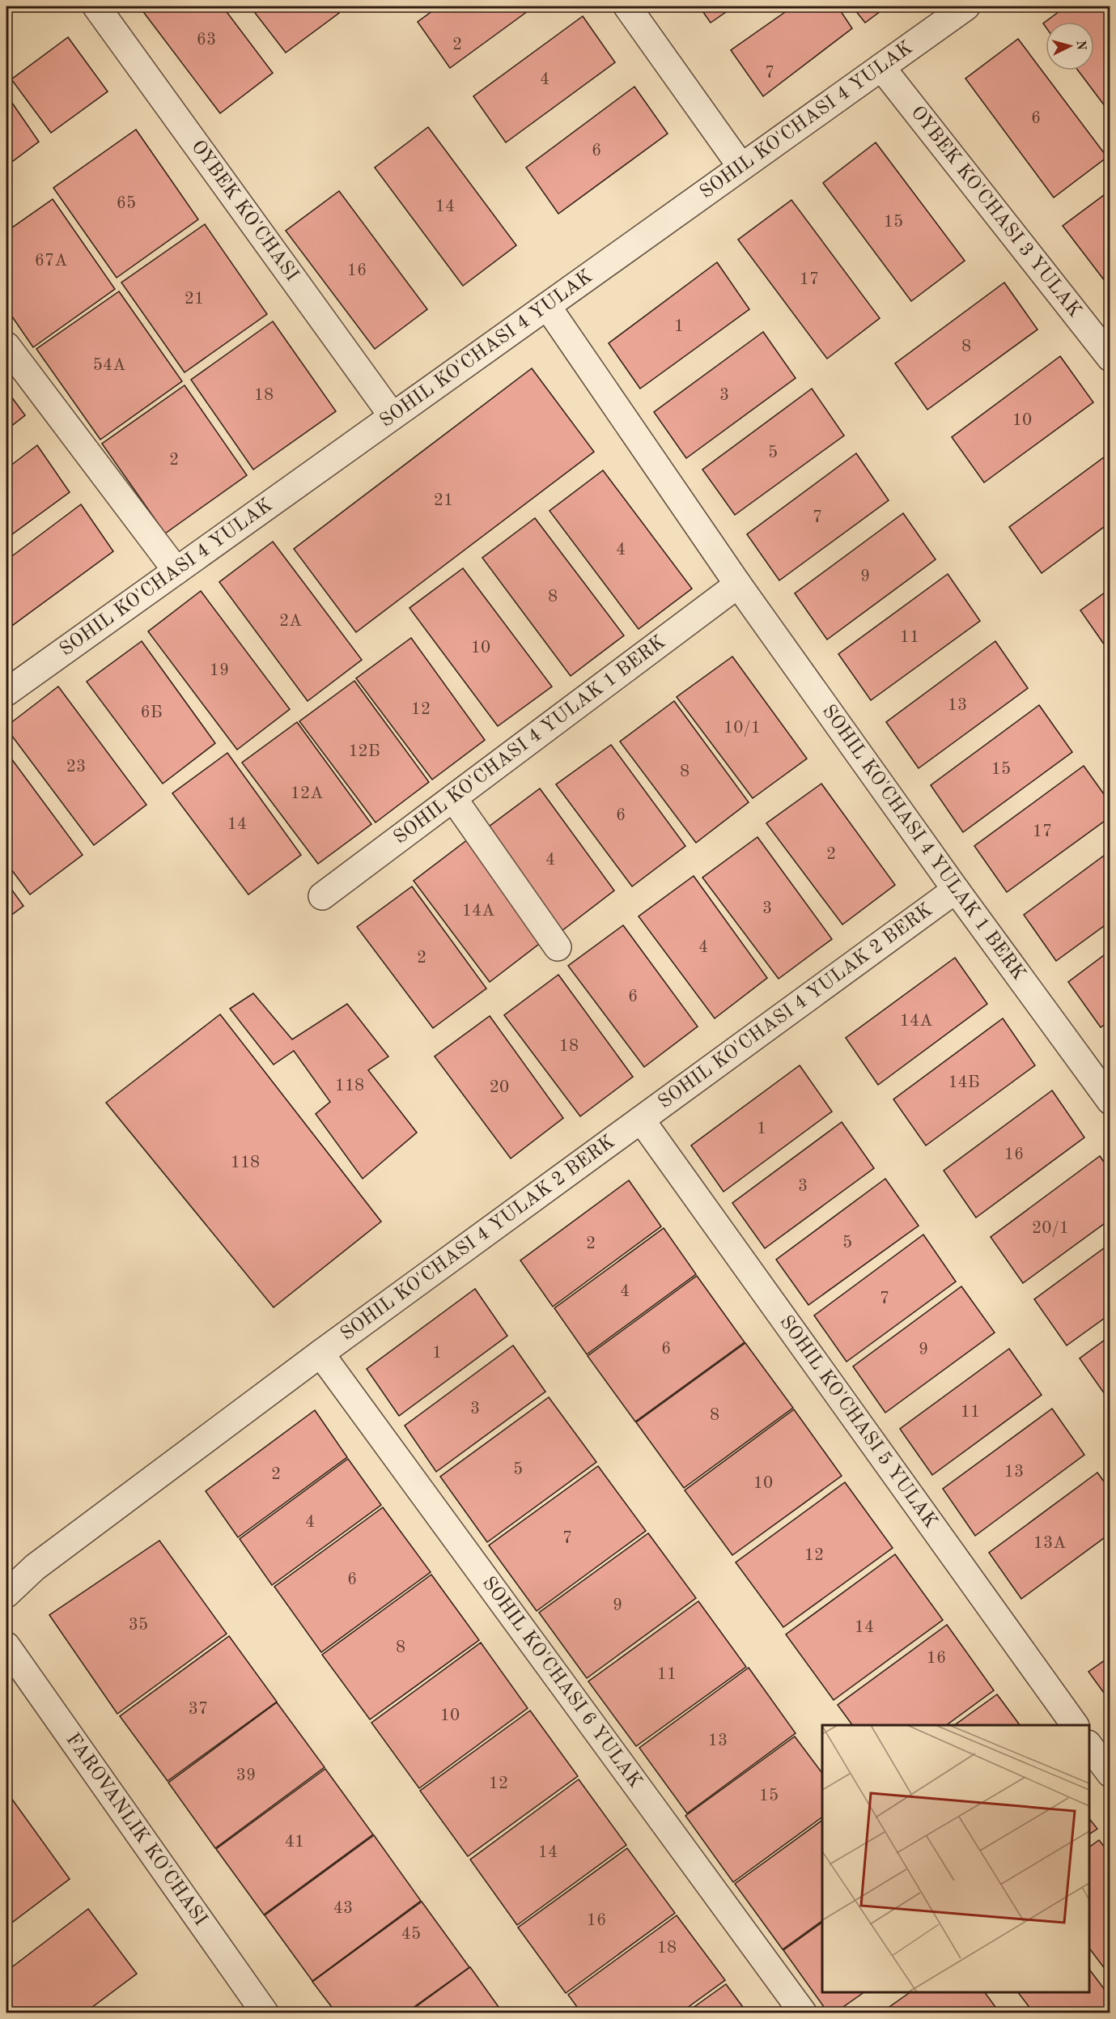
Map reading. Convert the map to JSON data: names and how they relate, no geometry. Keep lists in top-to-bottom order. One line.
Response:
{"streets":{"street":["SOHIL KO'CHASI 4 YULAK","OYBEK KO'CHASI","OYBEK KO'CHASI 3 YULAK","SOHIL KO'CHASI 4 YULAK 1 BERK","SOHIL KO'CHASI 4 YULAK 2 BERK","SOHIL KO'CHASI 5 YULAK","SOHIL KO'CHASI 6 YULAK","FAROVANLIK KO'CHASI"]},"crossings":[["SOHIL KO'CHASI 4 YULAK","OYBEK KO'CHASI"],["SOHIL KO'CHASI 4 YULAK","OYBEK KO'CHASI 3 YULAK"],["SOHIL KO'CHASI 4 YULAK","SOHIL KO'CHASI 4 YULAK 1 BERK"],["SOHIL KO'CHASI 4 YULAK 1 BERK","SOHIL KO'CHASI 4 YULAK 2 BERK"],["SOHIL KO'CHASI 4 YULAK 2 BERK","SOHIL KO'CHASI 5 YULAK"],["SOHIL KO'CHASI 4 YULAK 2 BERK","SOHIL KO'CHASI 6 YULAK"]],"house_numbers":["63","2","7","4","6","6","65","14","15","67A","16","17","21","1","8","54A","18","3","10","5","2","21","7","4","9","8","2A","11","10","19","13","12","6Б","10/1","12Б","23","15","8","12A","6","14","17","2","4","3","14A","4","2","6","14A","18","14Б","118","20","1","16","118","3","20/1","5","2","4","7","6","9","1","3","11","8","5","13","2","10","4","7","13A","12","6","9","35","14","8","16","11","37","10","13","39","12","15","41","14","43","16","45","18"],"north":"right"}
